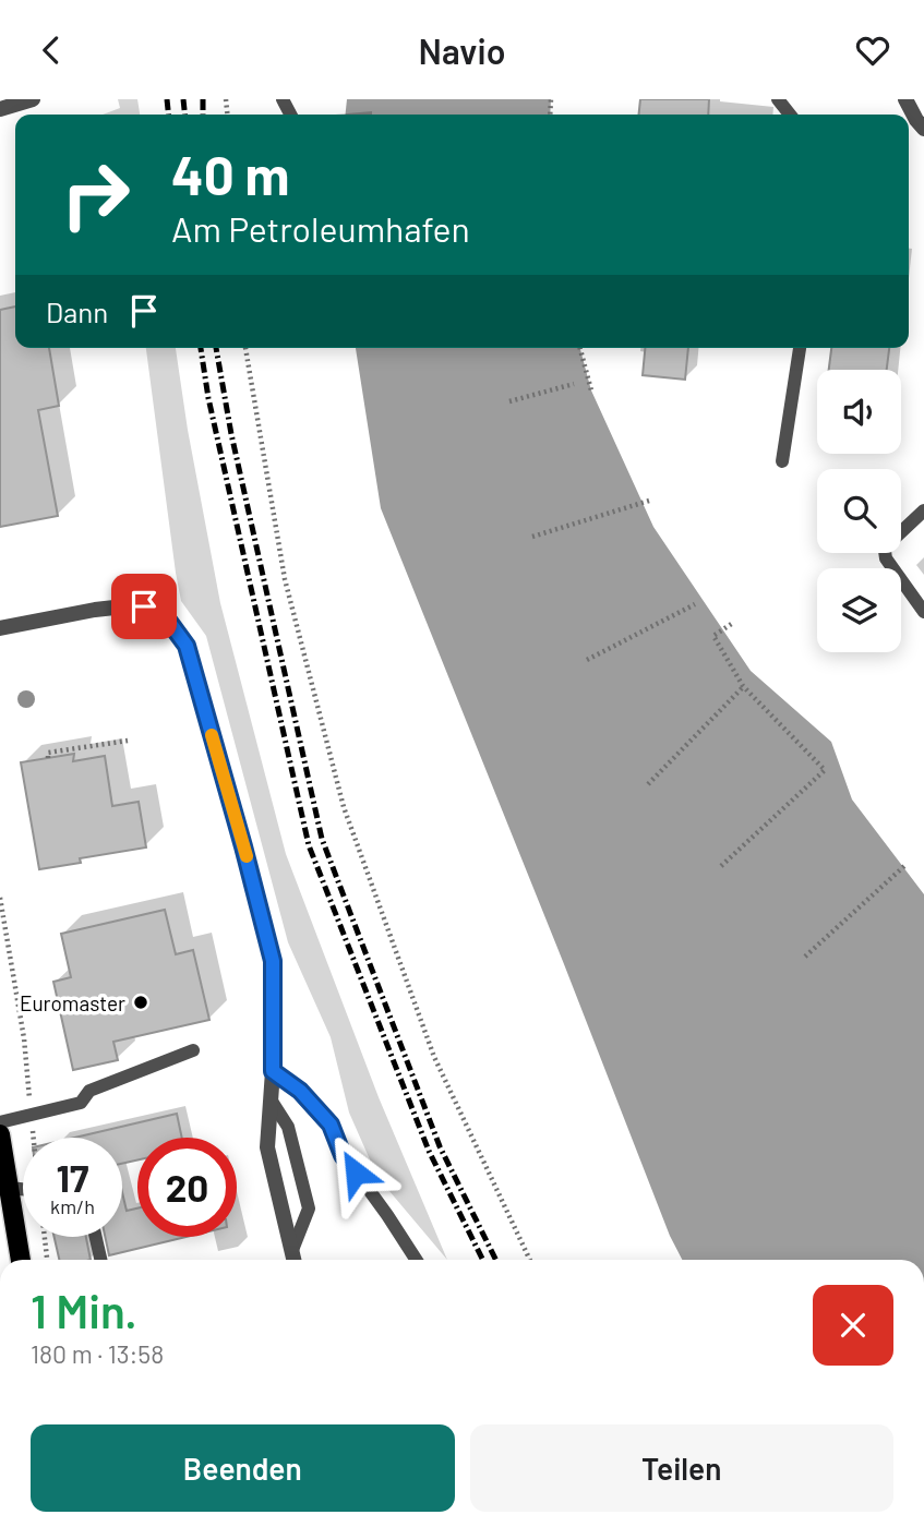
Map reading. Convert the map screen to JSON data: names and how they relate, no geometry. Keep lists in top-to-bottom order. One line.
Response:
{"places":["Euromaster"],"page":{"header":"Navio","turn":["40 m","Am Petroleumhafen"],"then":"Dann","speed":"17 km/h","limit":"20","heading":["1 Min.","180 m · 13:58"],"buttons":["Beenden","Teilen"]}}
